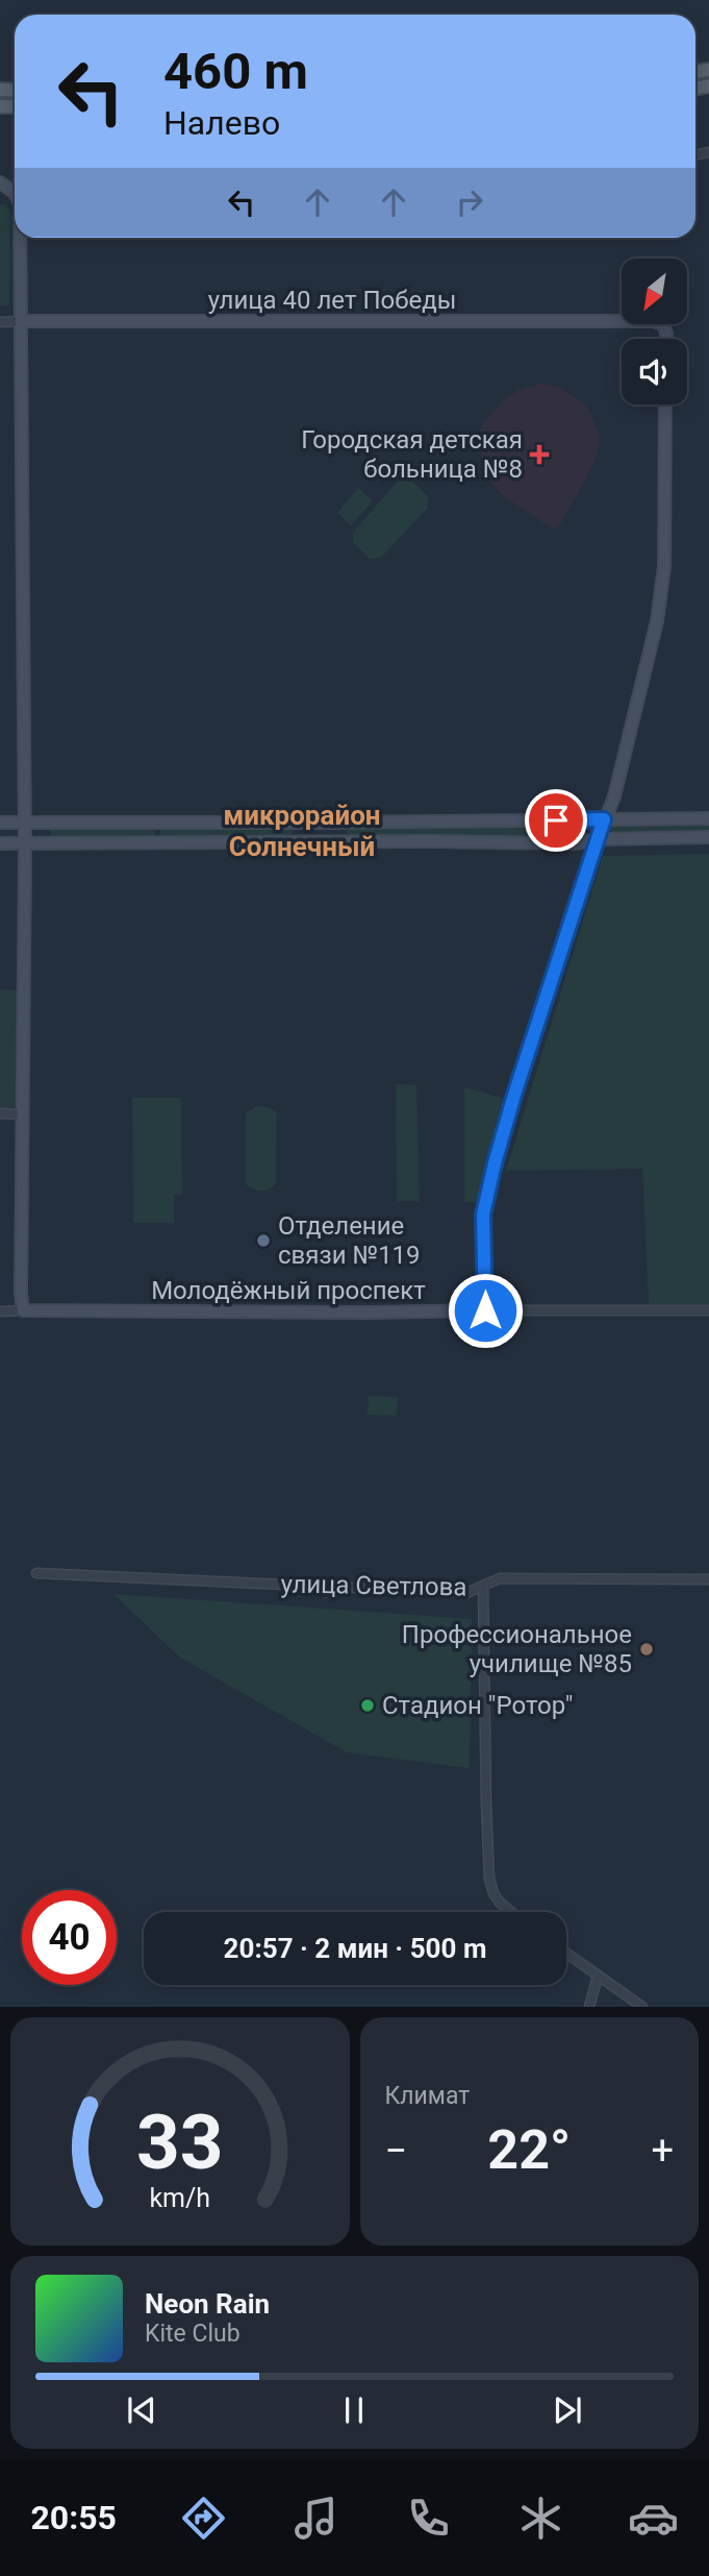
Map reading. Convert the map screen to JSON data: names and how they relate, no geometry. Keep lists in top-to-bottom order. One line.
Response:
{"streets":{"street":["улица 40 лет Победы","Молодёжный проспект","улица Светлова"]},"districts":["микрорайон Солнечный"],"places":{"health":["Городская детская больница №8"],"other":["Отделение связи №119","Профессиональное училище №85","Стадион \"Ротор\""]},"north":"bottom left","page":{"turn":["460 m","Налево"],"limit":"40","trip":"20:57 · 2 мин · 500 m","tile":"Климат","heat":["−","22°","+"],"song":["Neon Rain","Kite Club"],"tabs":"20:55","gauge":["33","km/h"]}}
